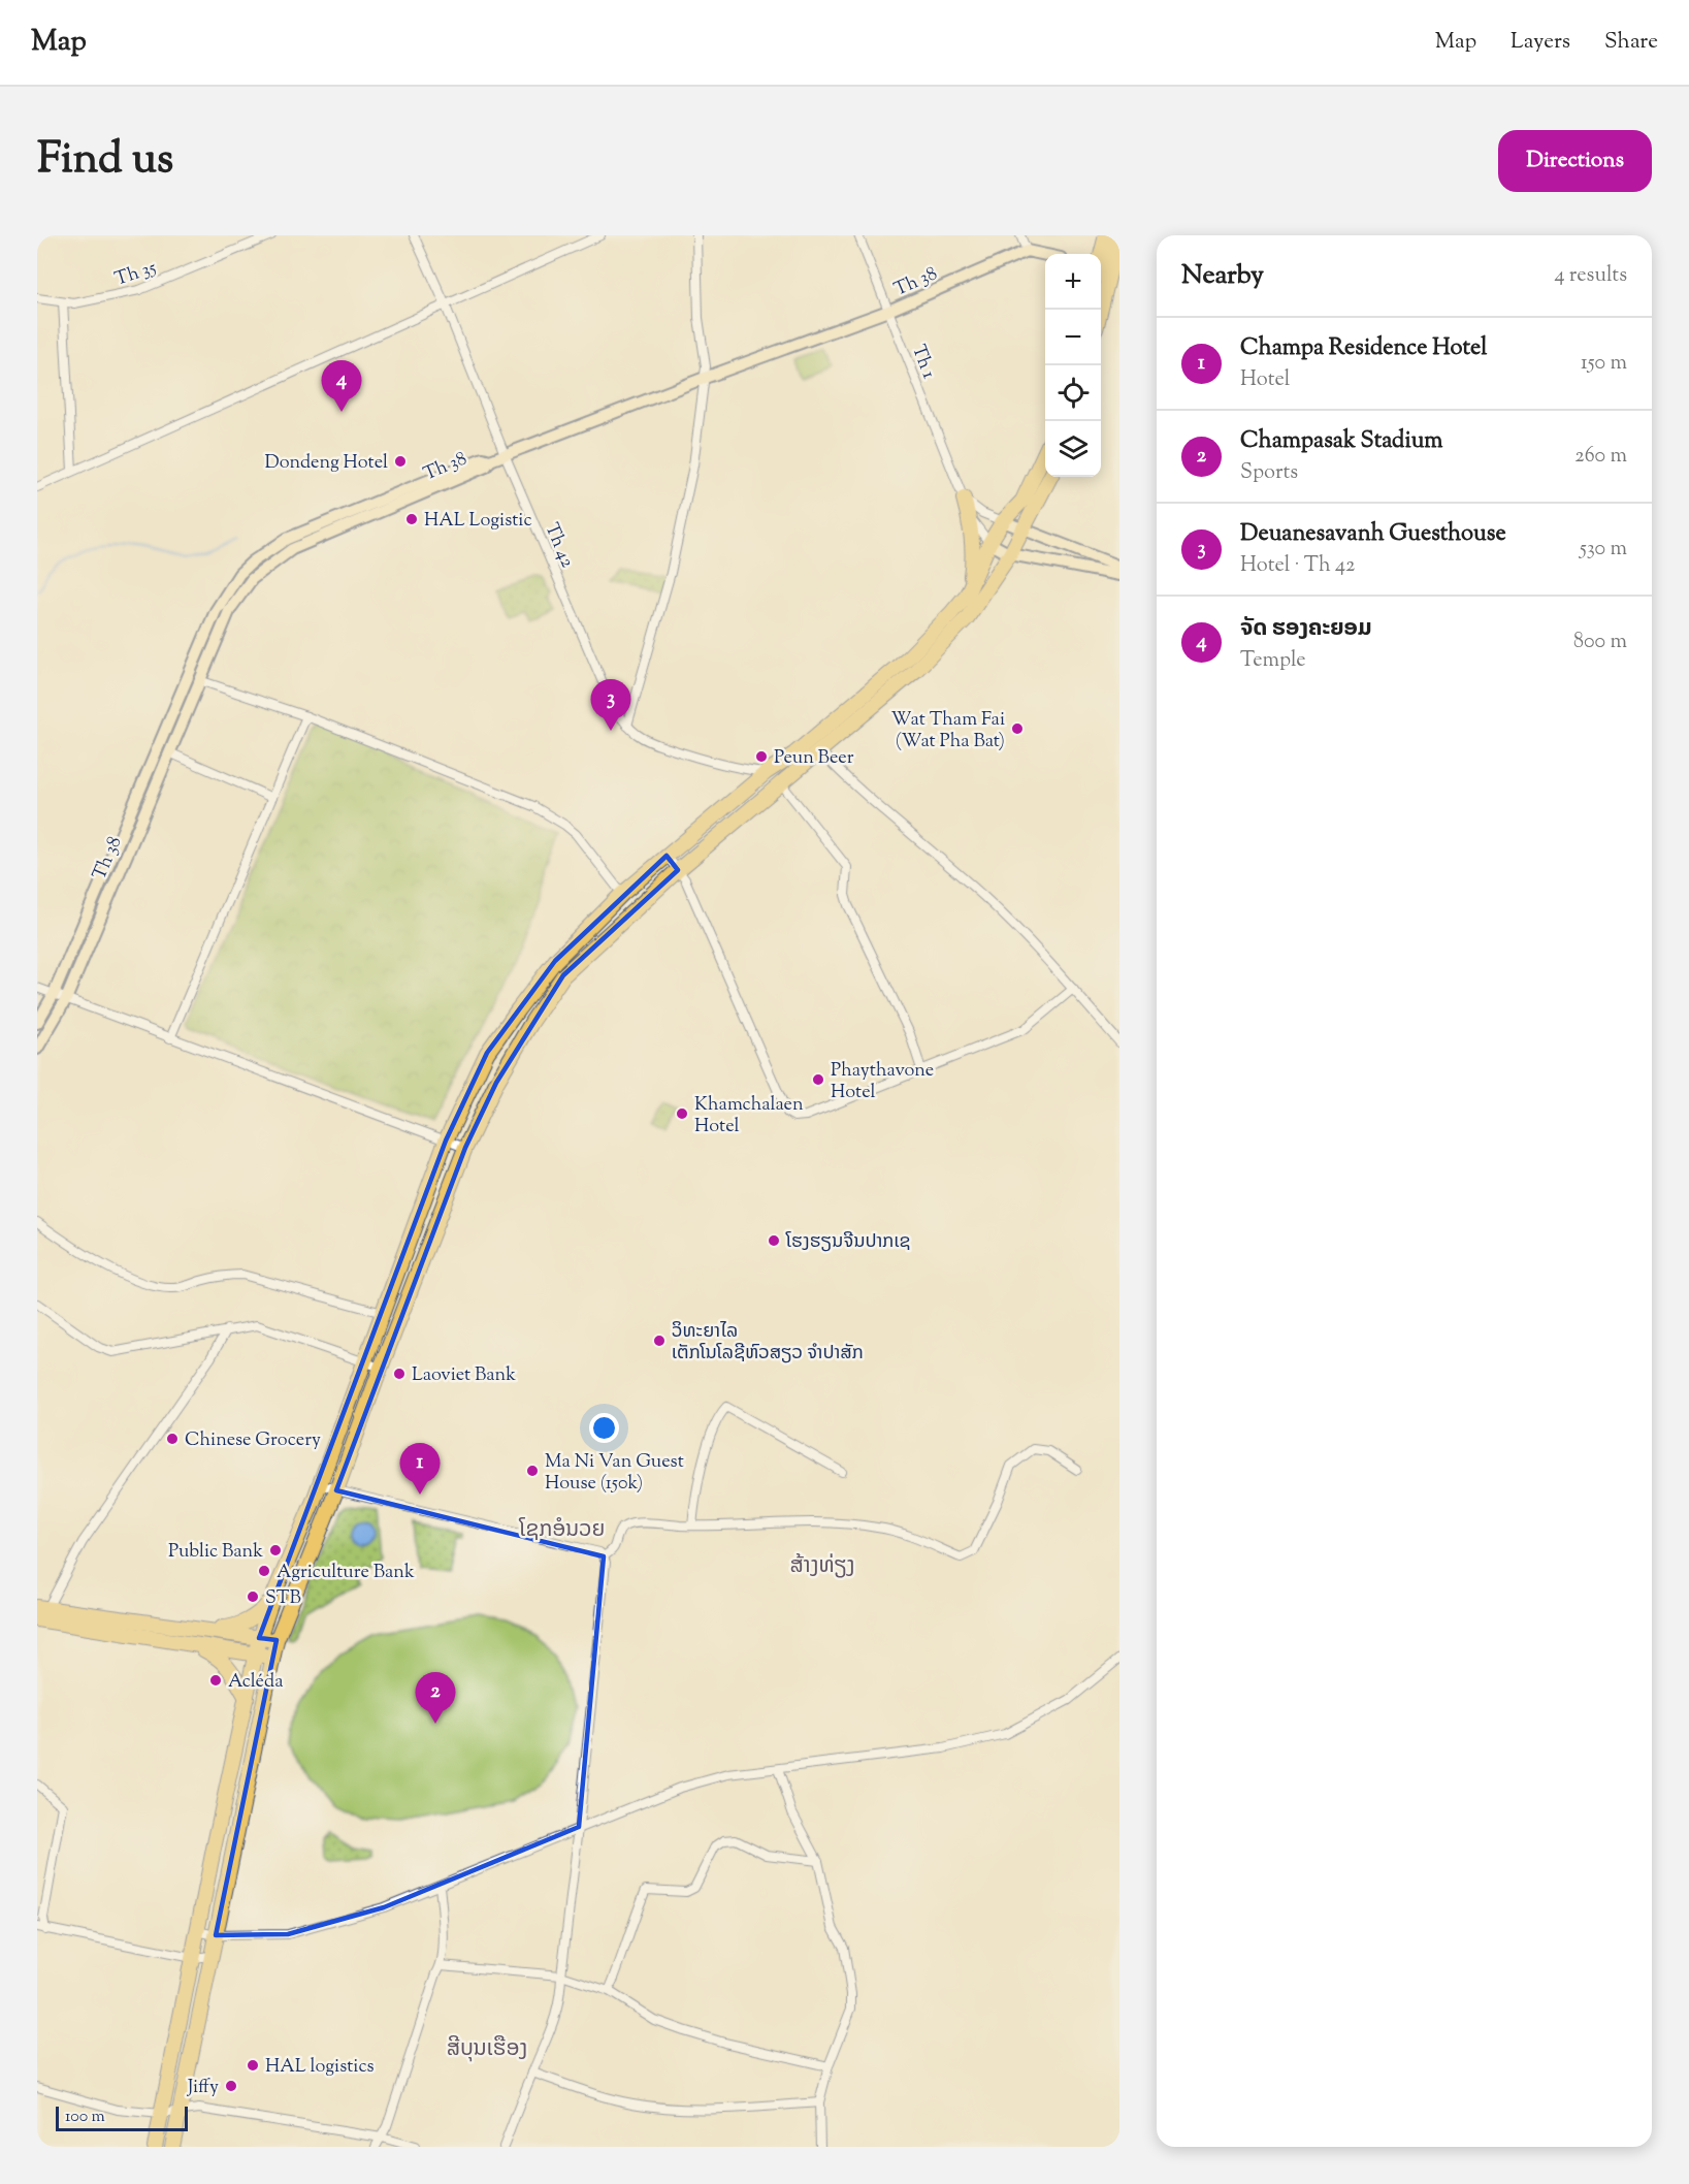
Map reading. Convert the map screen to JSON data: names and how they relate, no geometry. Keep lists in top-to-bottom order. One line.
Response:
{"streets":{"street":["Th 35","Th 38","Th 1","Th 42"]},"crossings":[["Th 38","Th 1"],["Th 38","Th 42"]],"districts":["ໂຊກອໍນວຍ","ສ້າງທ່ຽງ","ສີບຸນເຮືອງ"],"places":["Dondeng Hotel","HAL Logistic","Wat Tham Fai (Wat Pha Bat)","Peun Beer","Phaythavone Hotel","Khamchalaen Hotel","ໂຮງຮຽນຈີນປາກເຊ","ວິທະຍາໄລ ເຕັກໂນໂລຊີຫົວສຽວ ຈຳປາສັກ","Laoviet Bank","Chinese Grocery","Ma Ni Van Guest House (150k)","Public Bank","Agriculture Bank","STB","Acléda","HAL logistics","Jiffy"],"scale_bar":"100 m","page":{"header":"Map","nav":["Map","Layers","Share"],"title":"Find us","buttons":"Directions","heading":["Nearby","4 results"],"map_buttons":["+","−"],"list":[{"mark":"1","name":"Champa Residence Hotel","note":"Hotel","value":"150 m"},{"mark":"2","name":"Champasak Stadium","note":"Sports","value":"260 m"},{"mark":"3","name":"Deuanesavanh Guesthouse","note":"Hotel · Th 42","value":"530 m"},{"mark":"4","name":"ຈັດ ຮອງຄະຍອມ","note":"Temple","value":"800 m"}],"pins":["4","3","1","2"],"scale":"100 m"}}
